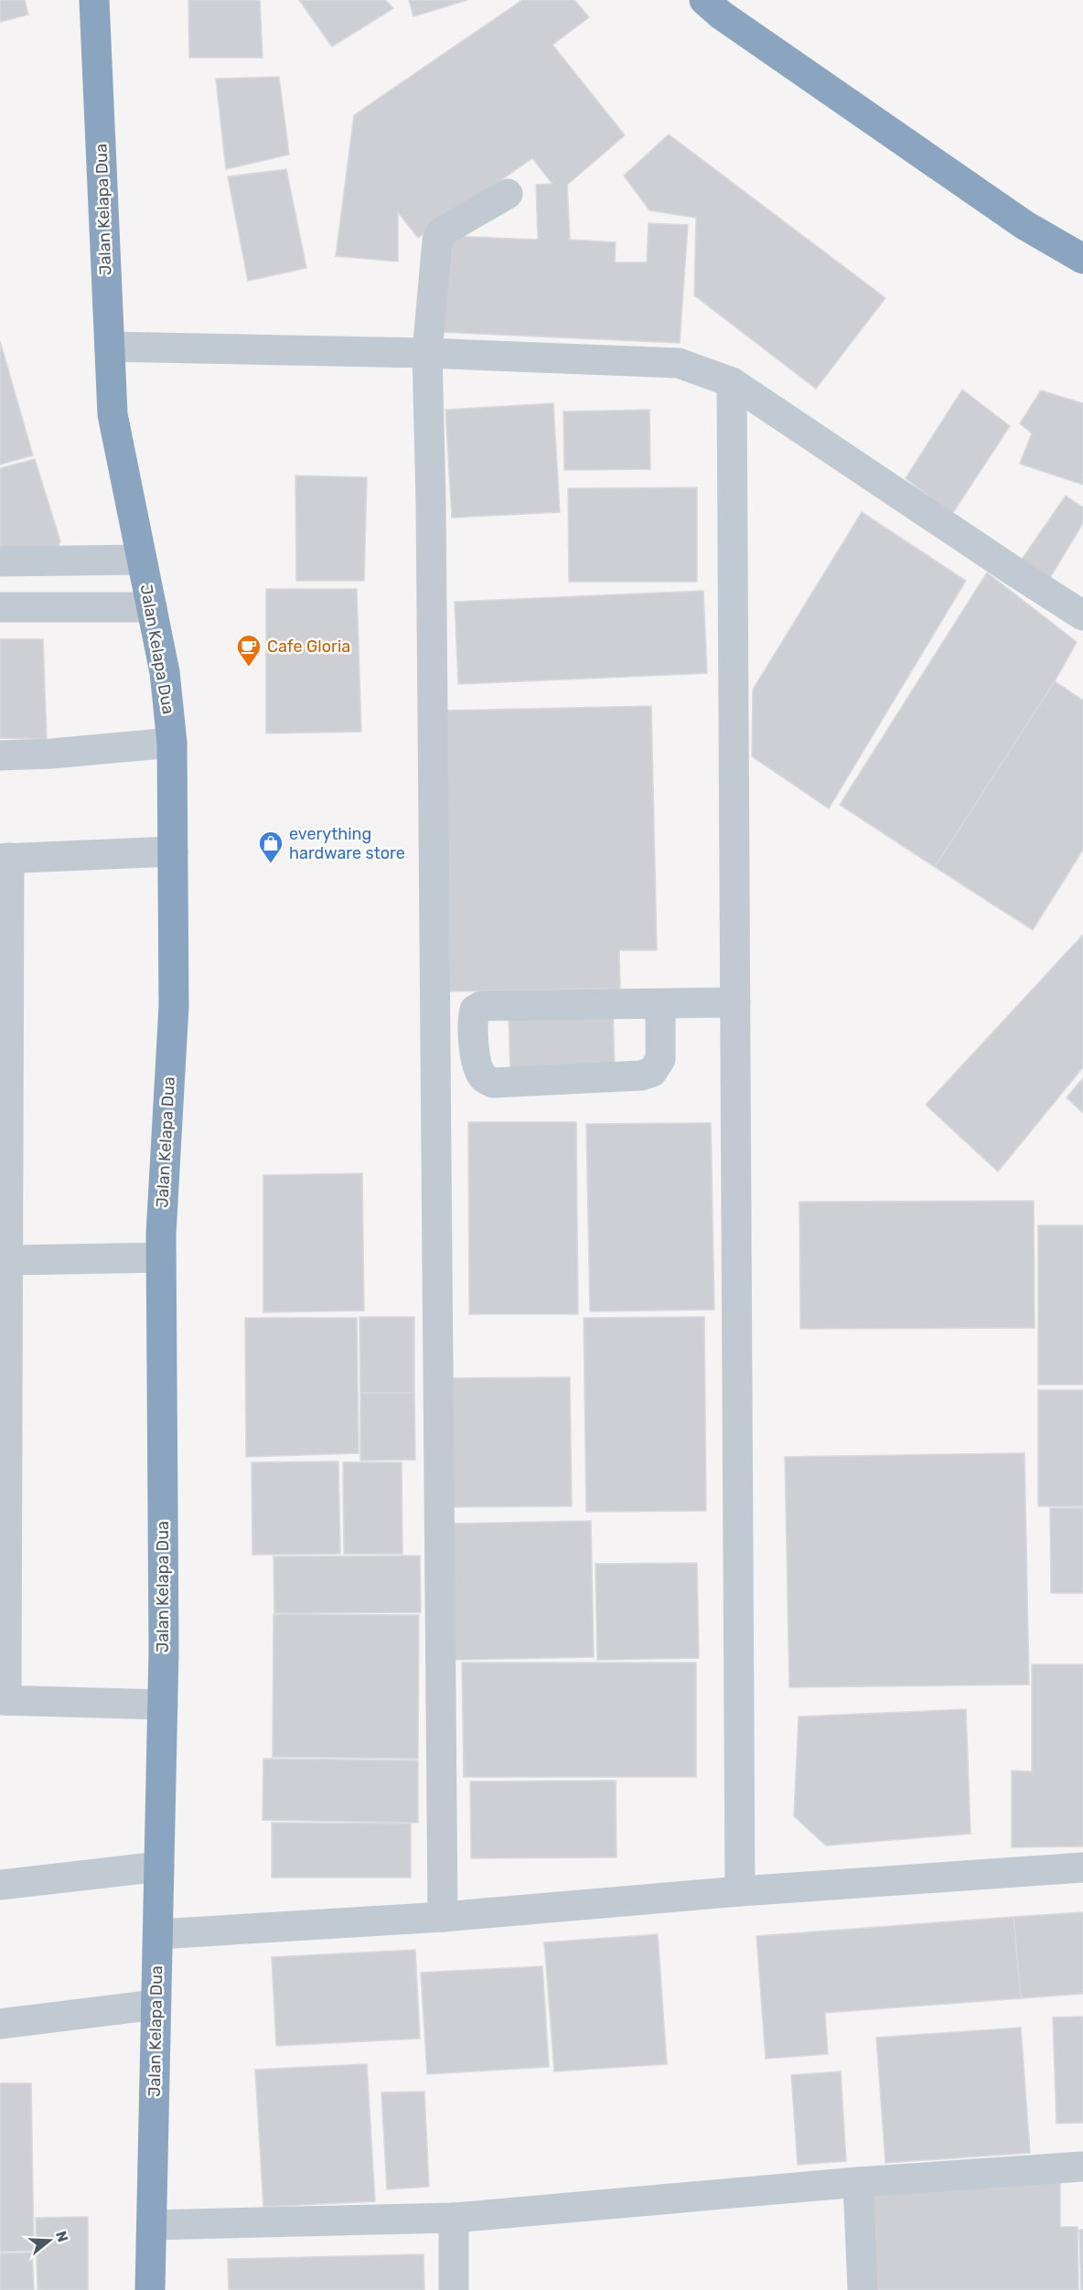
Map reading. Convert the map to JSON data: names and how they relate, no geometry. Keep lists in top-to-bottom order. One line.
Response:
{"streets":{"highway":["Jalan Kelapa Dua"]},"places":{"cafe":["Cafe Gloria"],"shop":["everything hardware store"]},"north":"right"}
